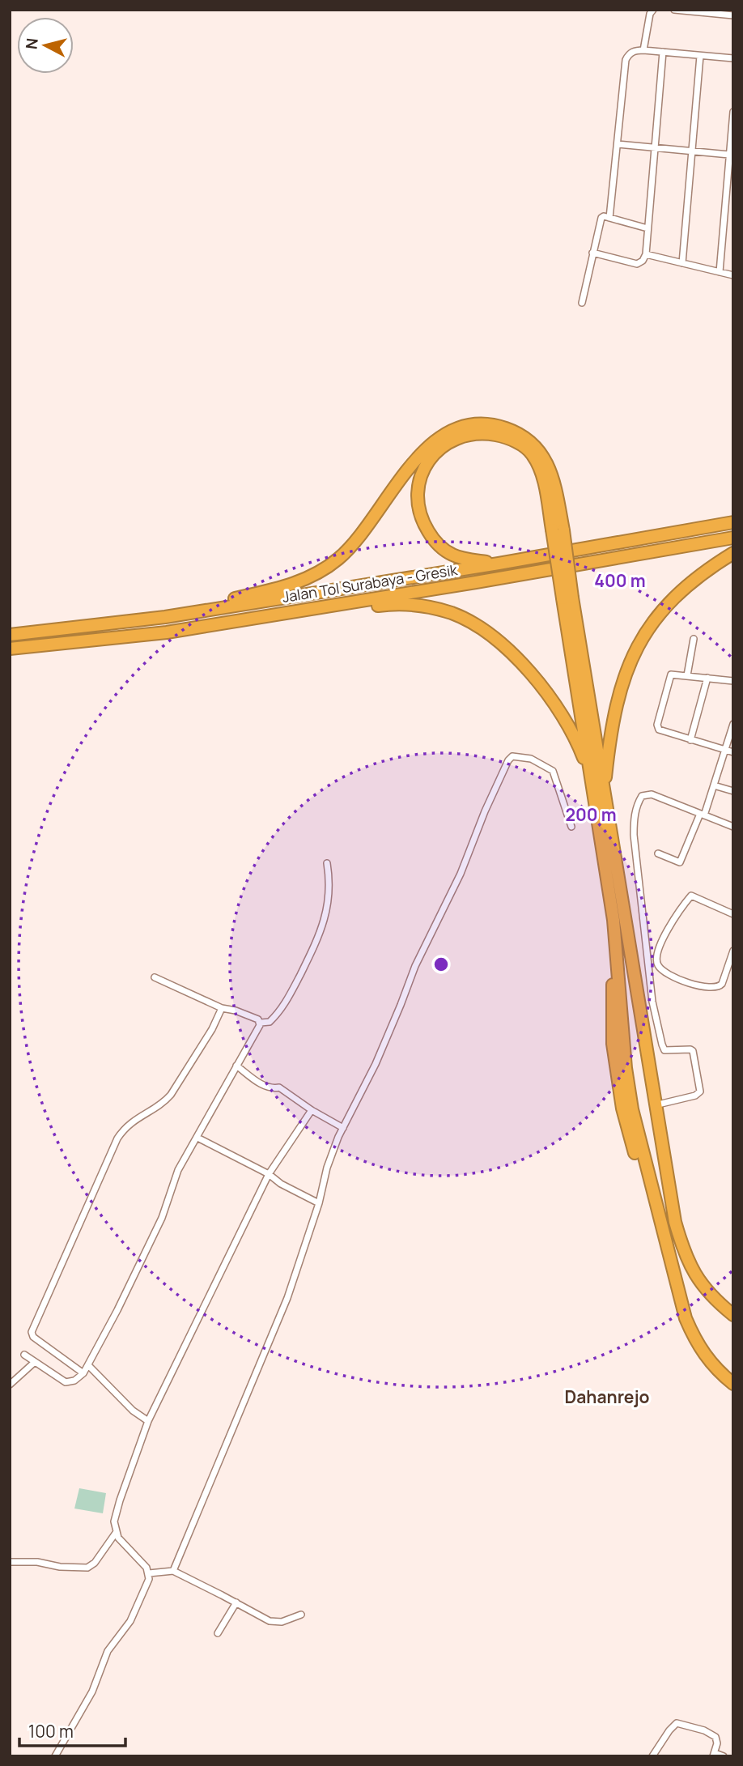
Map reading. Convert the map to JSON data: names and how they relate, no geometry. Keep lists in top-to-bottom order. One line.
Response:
{"streets":{"highway":["Jalan Tol Surabaya - Gresik"]},"districts":["Dahanrejo"],"scale_bar":"100 m","north":"left","rings":["400 m","200 m"]}
